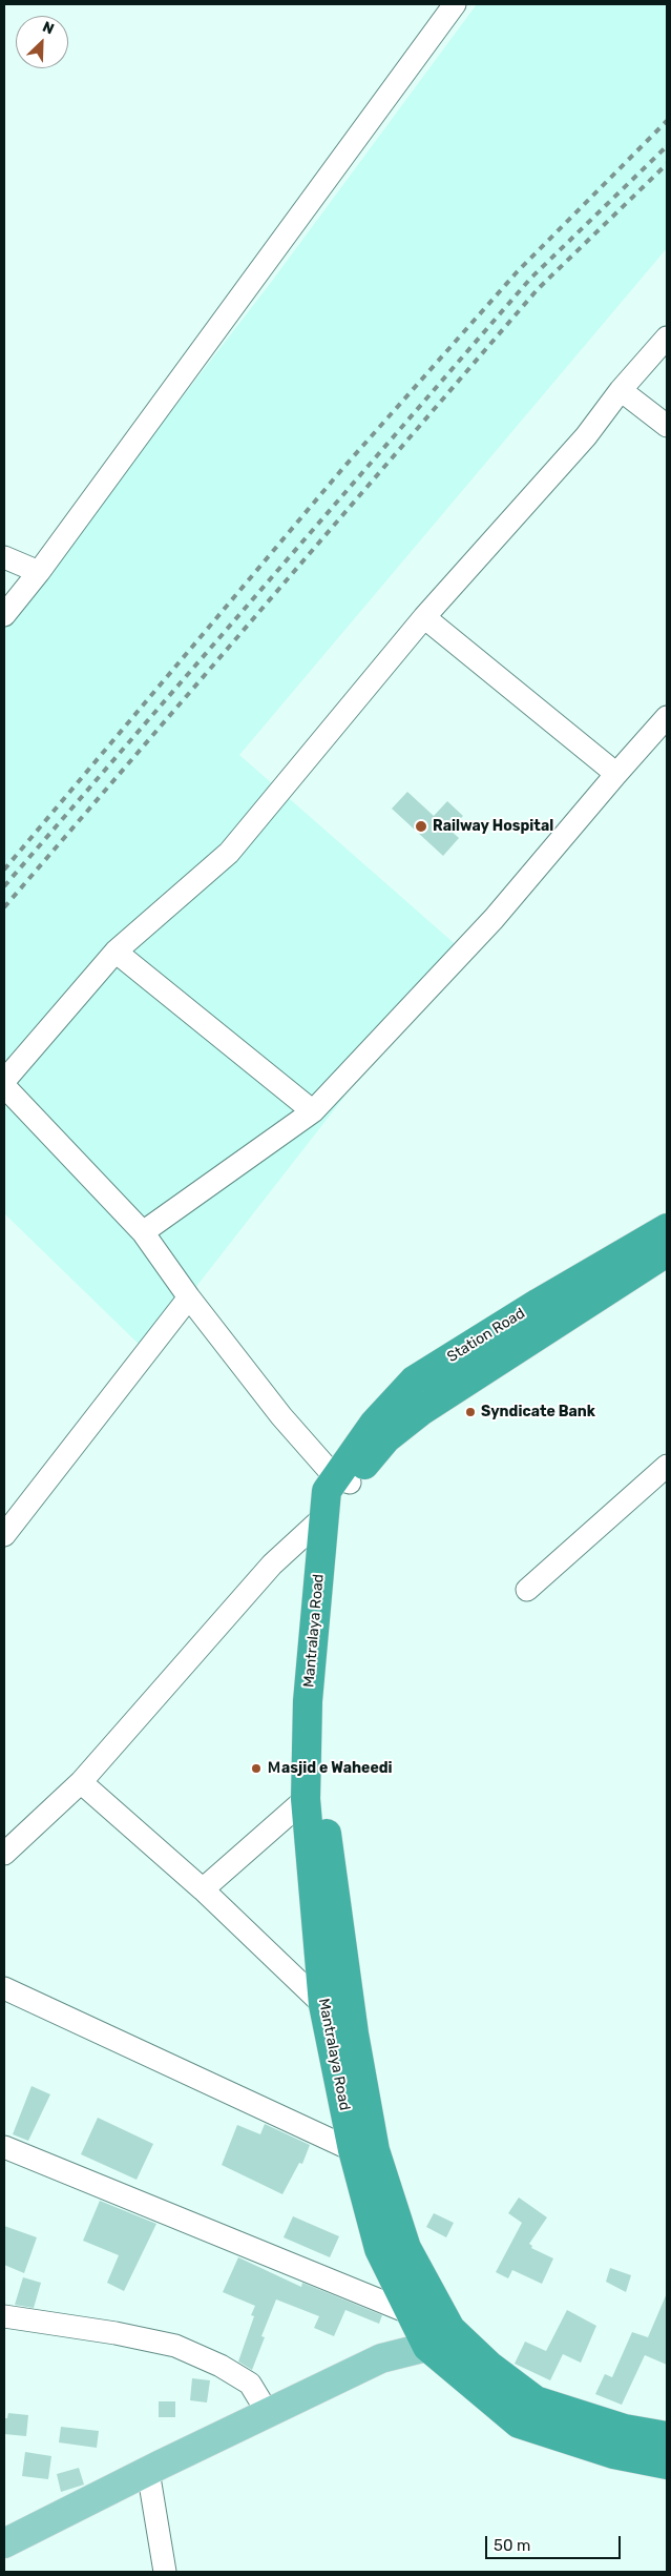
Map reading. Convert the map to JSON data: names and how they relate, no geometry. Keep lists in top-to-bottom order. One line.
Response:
{"streets":{"highway":["Station Road","Mantralaya Road"]},"crossings":[["Station Road","Mantralaya Road"]],"places":["Railway Hospital","Syndicate Bank","Ｍasjid e Waheedi"],"scale_bar":"50 m","north":"top right"}
